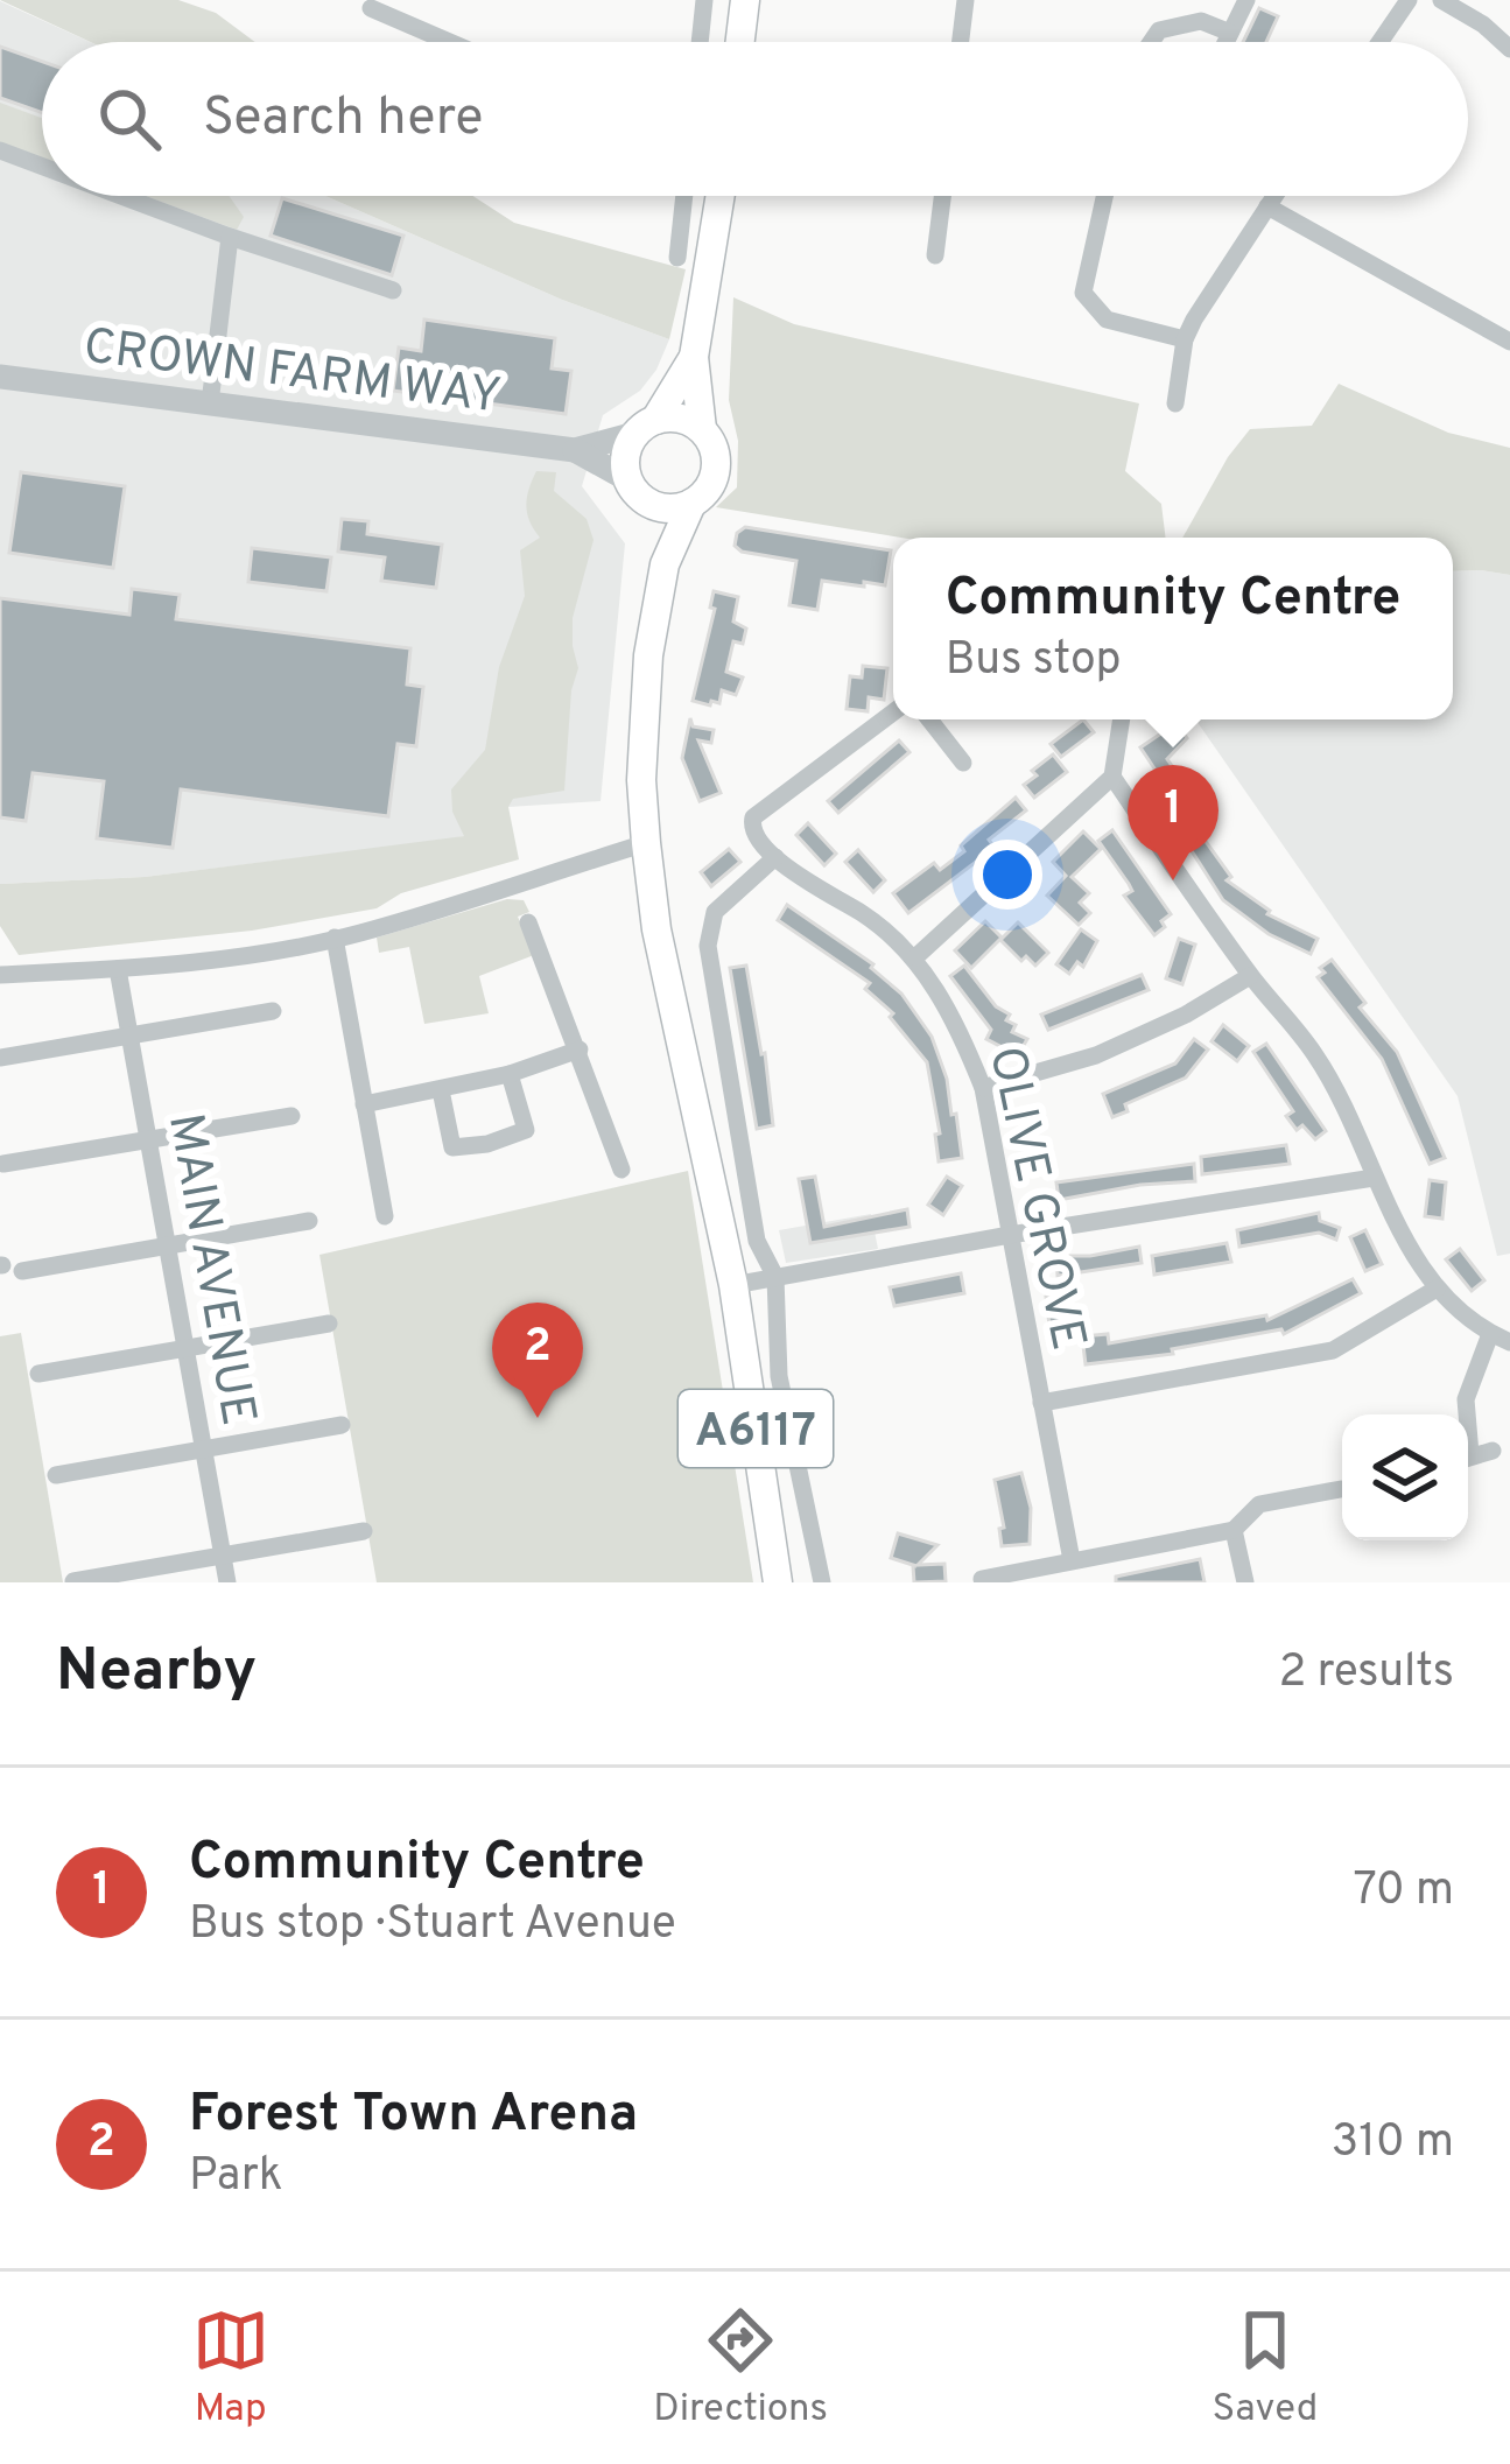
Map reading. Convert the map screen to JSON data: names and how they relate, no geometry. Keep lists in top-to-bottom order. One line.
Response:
{"streets":{"main road":["A6117"],"street":["CROWN FARM WAY","OLIVE GROVE","MAIN AVENUE"]},"crossings":[["CROWN FARM WAY","A6117"]],"page":{"search":"Search here","popup":["Community Centre","Bus stop"],"pins":["1","2"],"heading":["Nearby","2 results"],"list":[{"mark":"1","name":"Community Centre","note":"Bus stop · Stuart Avenue","value":"70 m"},{"mark":"2","name":"Forest Town Arena","note":"Park","value":"310 m"}],"nav":["Map","Directions","Saved"]}}
